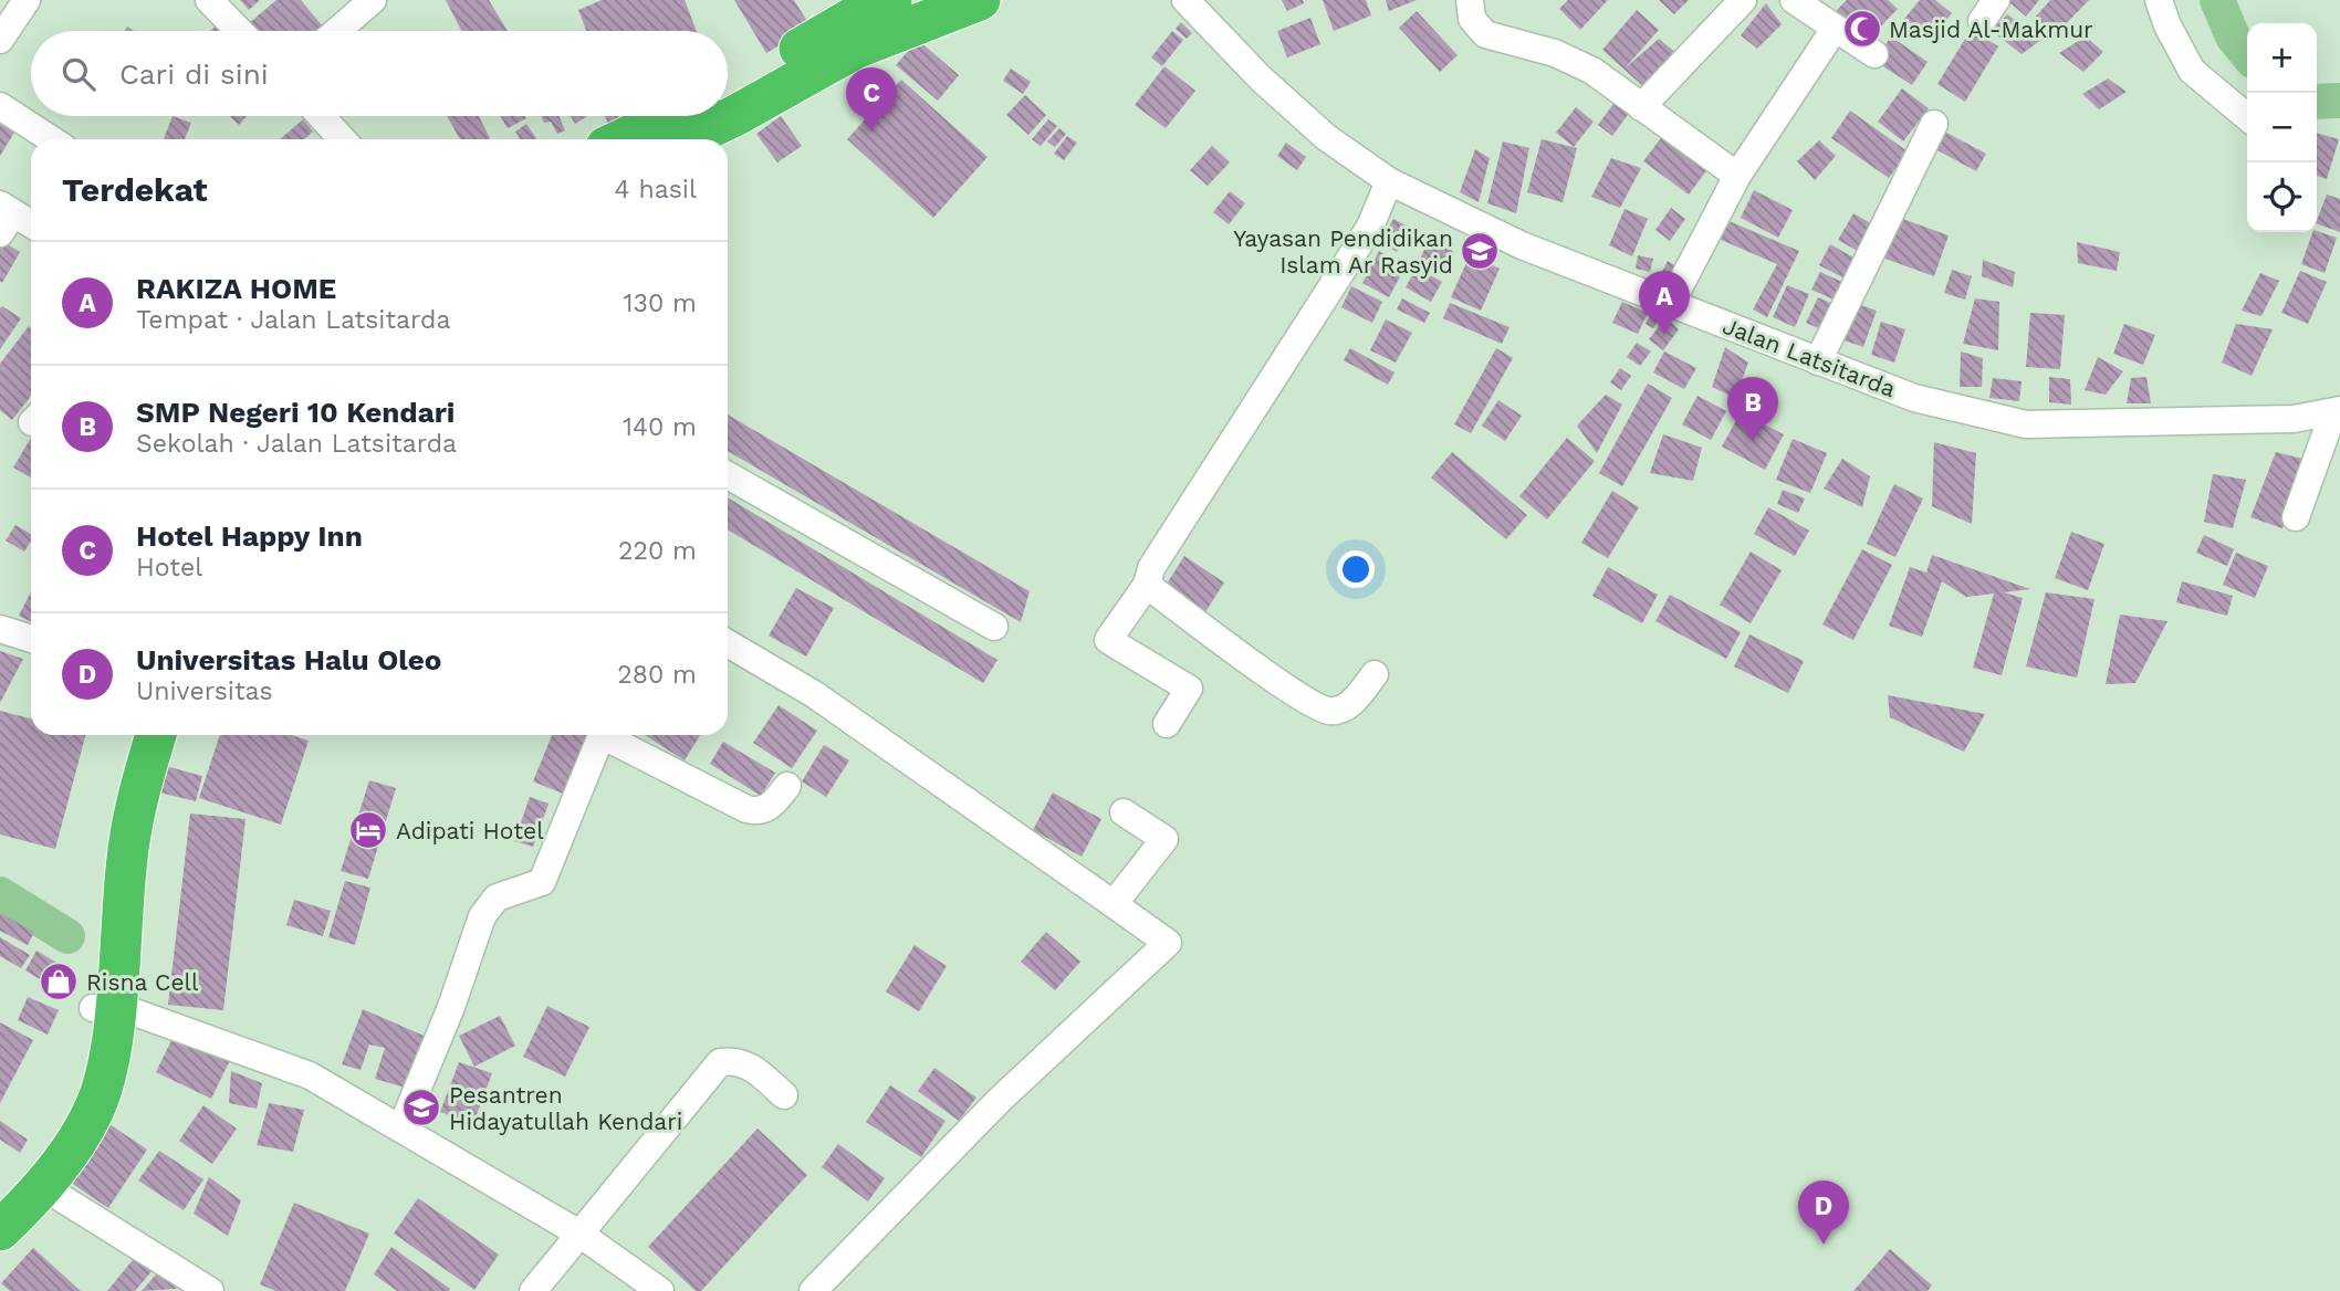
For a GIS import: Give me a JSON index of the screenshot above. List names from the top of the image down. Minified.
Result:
{"streets":{"street":["Jalan Latsitarda"]},"places":{"mosque":["Masjid Al-Makmur"],"school or university":["Yayasan Pendidikan Islam Ar Rasyid","Pesantren Hidayatullah Kendari"],"hotel":["Adipati Hotel"],"shop":["Risna Cell"]},"page":{"map_buttons":["+","−"],"search":"Cari di sini","pins":["C","A","B","D"],"heading":["Terdekat","4 hasil"],"list":[{"mark":"A","name":"RAKIZA HOME","note":"Tempat · Jalan Latsitarda","value":"130 m"},{"mark":"B","name":"SMP Negeri 10 Kendari","note":"Sekolah · Jalan Latsitarda","value":"140 m"},{"mark":"C","name":"Hotel Happy Inn","note":"Hotel","value":"220 m"},{"mark":"D","name":"Universitas Halu Oleo","note":"Universitas","value":"280 m"}]}}
